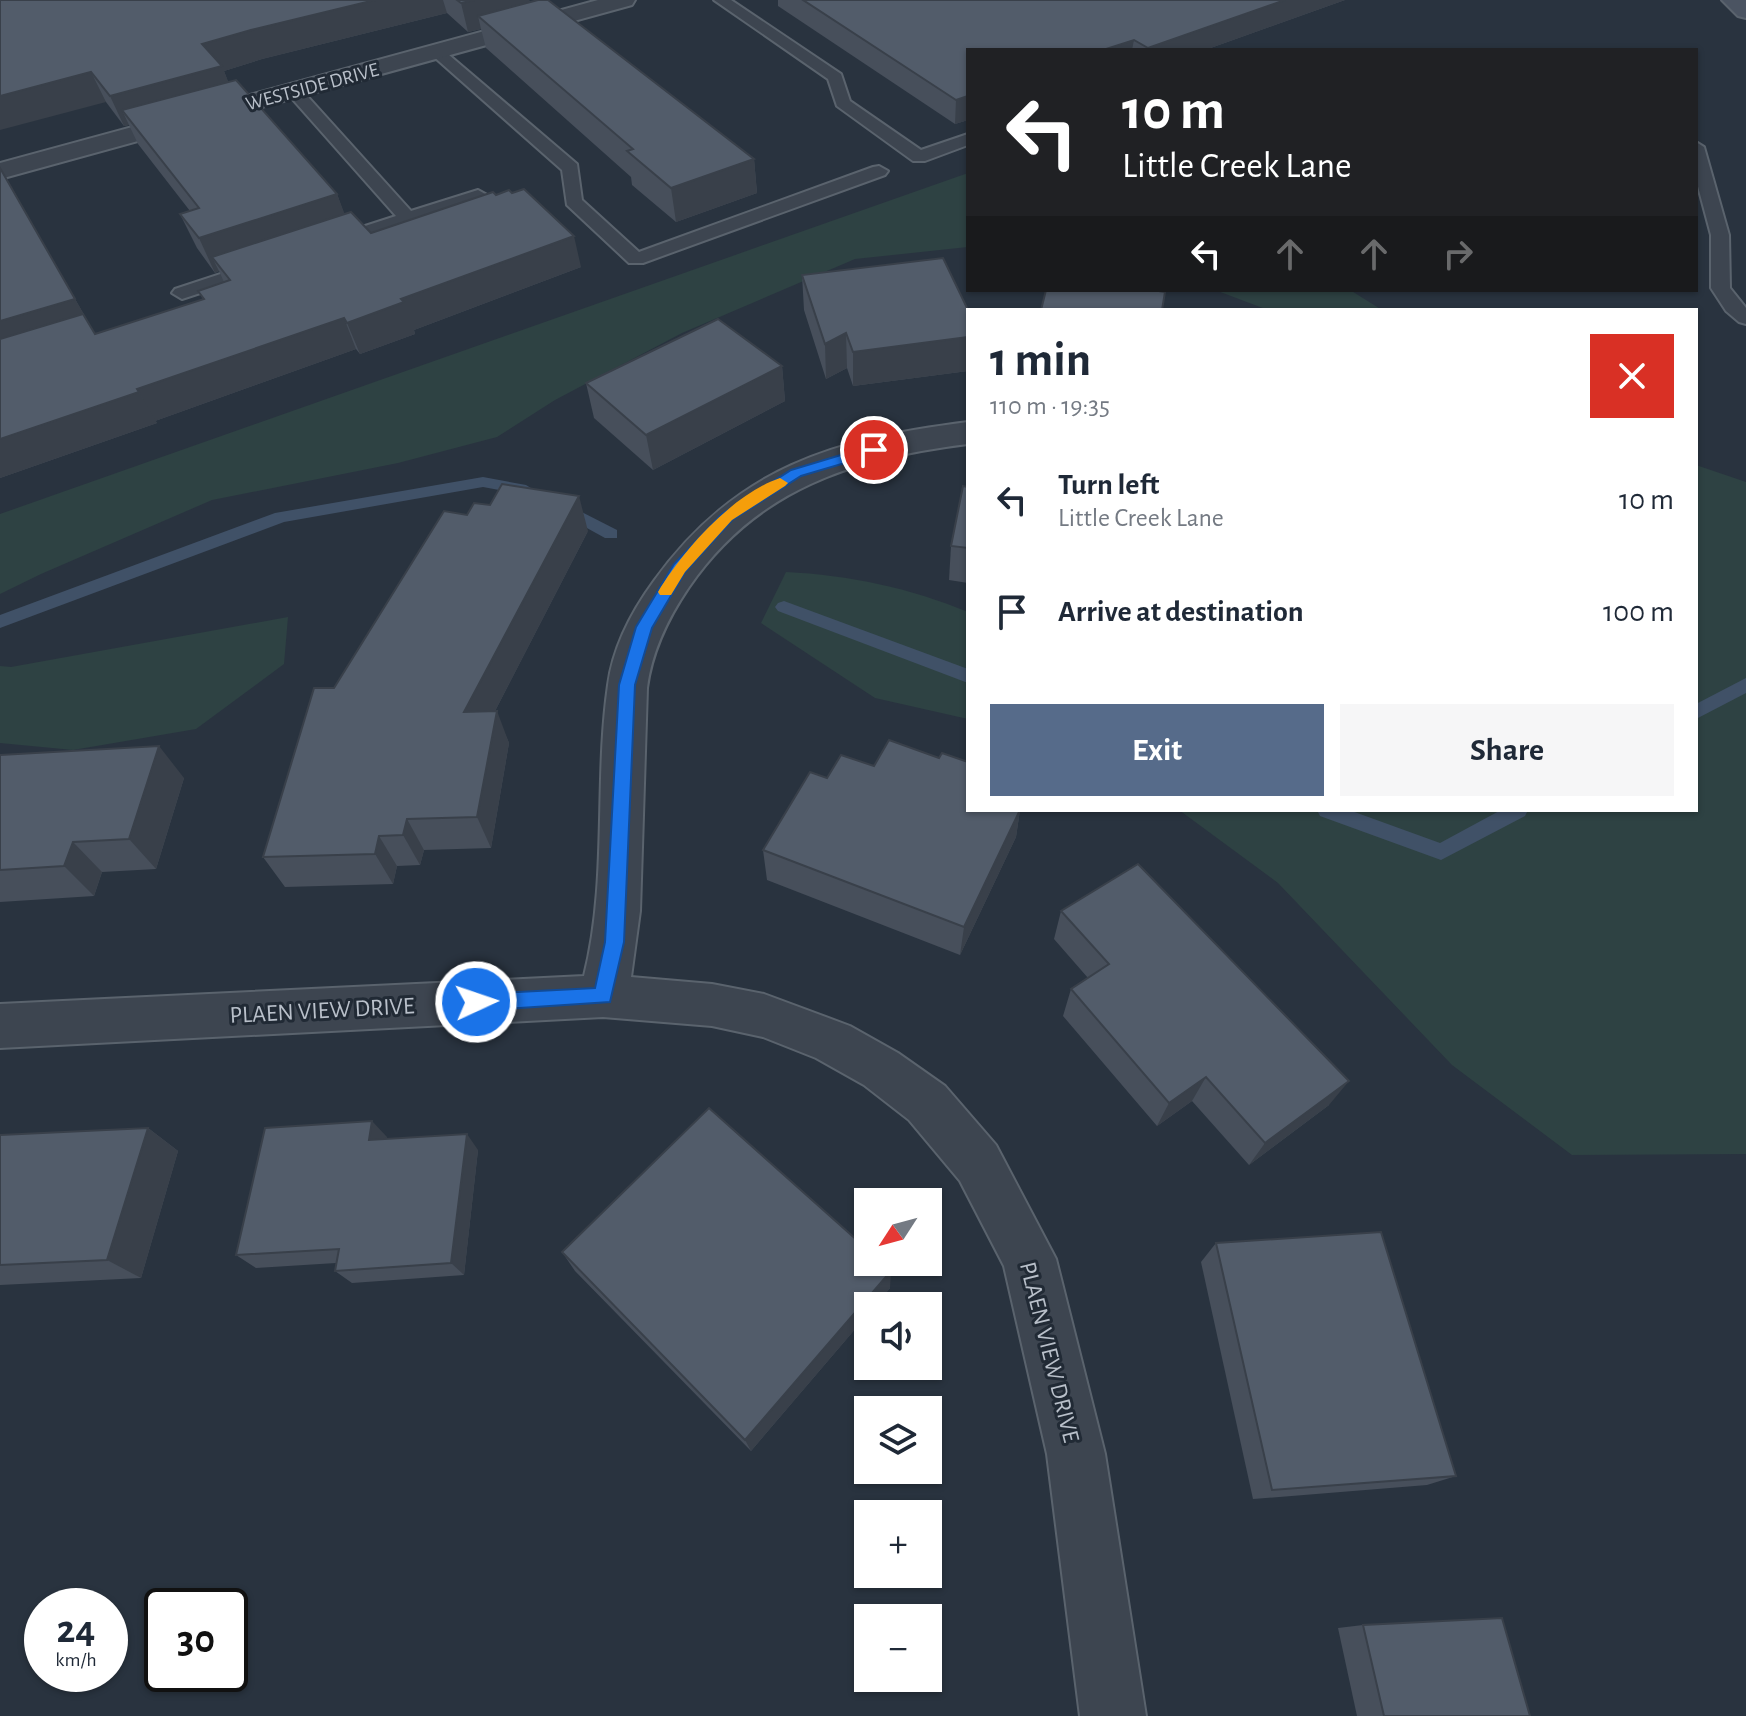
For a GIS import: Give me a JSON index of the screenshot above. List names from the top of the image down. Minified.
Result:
{"streets":{"street":["WESTSIDE DRIVE","PLAEN VIEW DRIVE"]},"north":"bottom left","page":{"turn":["10 m","Little Creek Lane"],"heading":["1 min","110 m · 19:35"],"list":[{"name":"Turn left","note":"Little Creek Lane","value":"10 m"},{"name":"Arrive at destination","value":"100 m"}],"buttons":["Exit","Share"],"map_buttons":["+","−"],"speed":"24 km/h","limit":"30"}}
